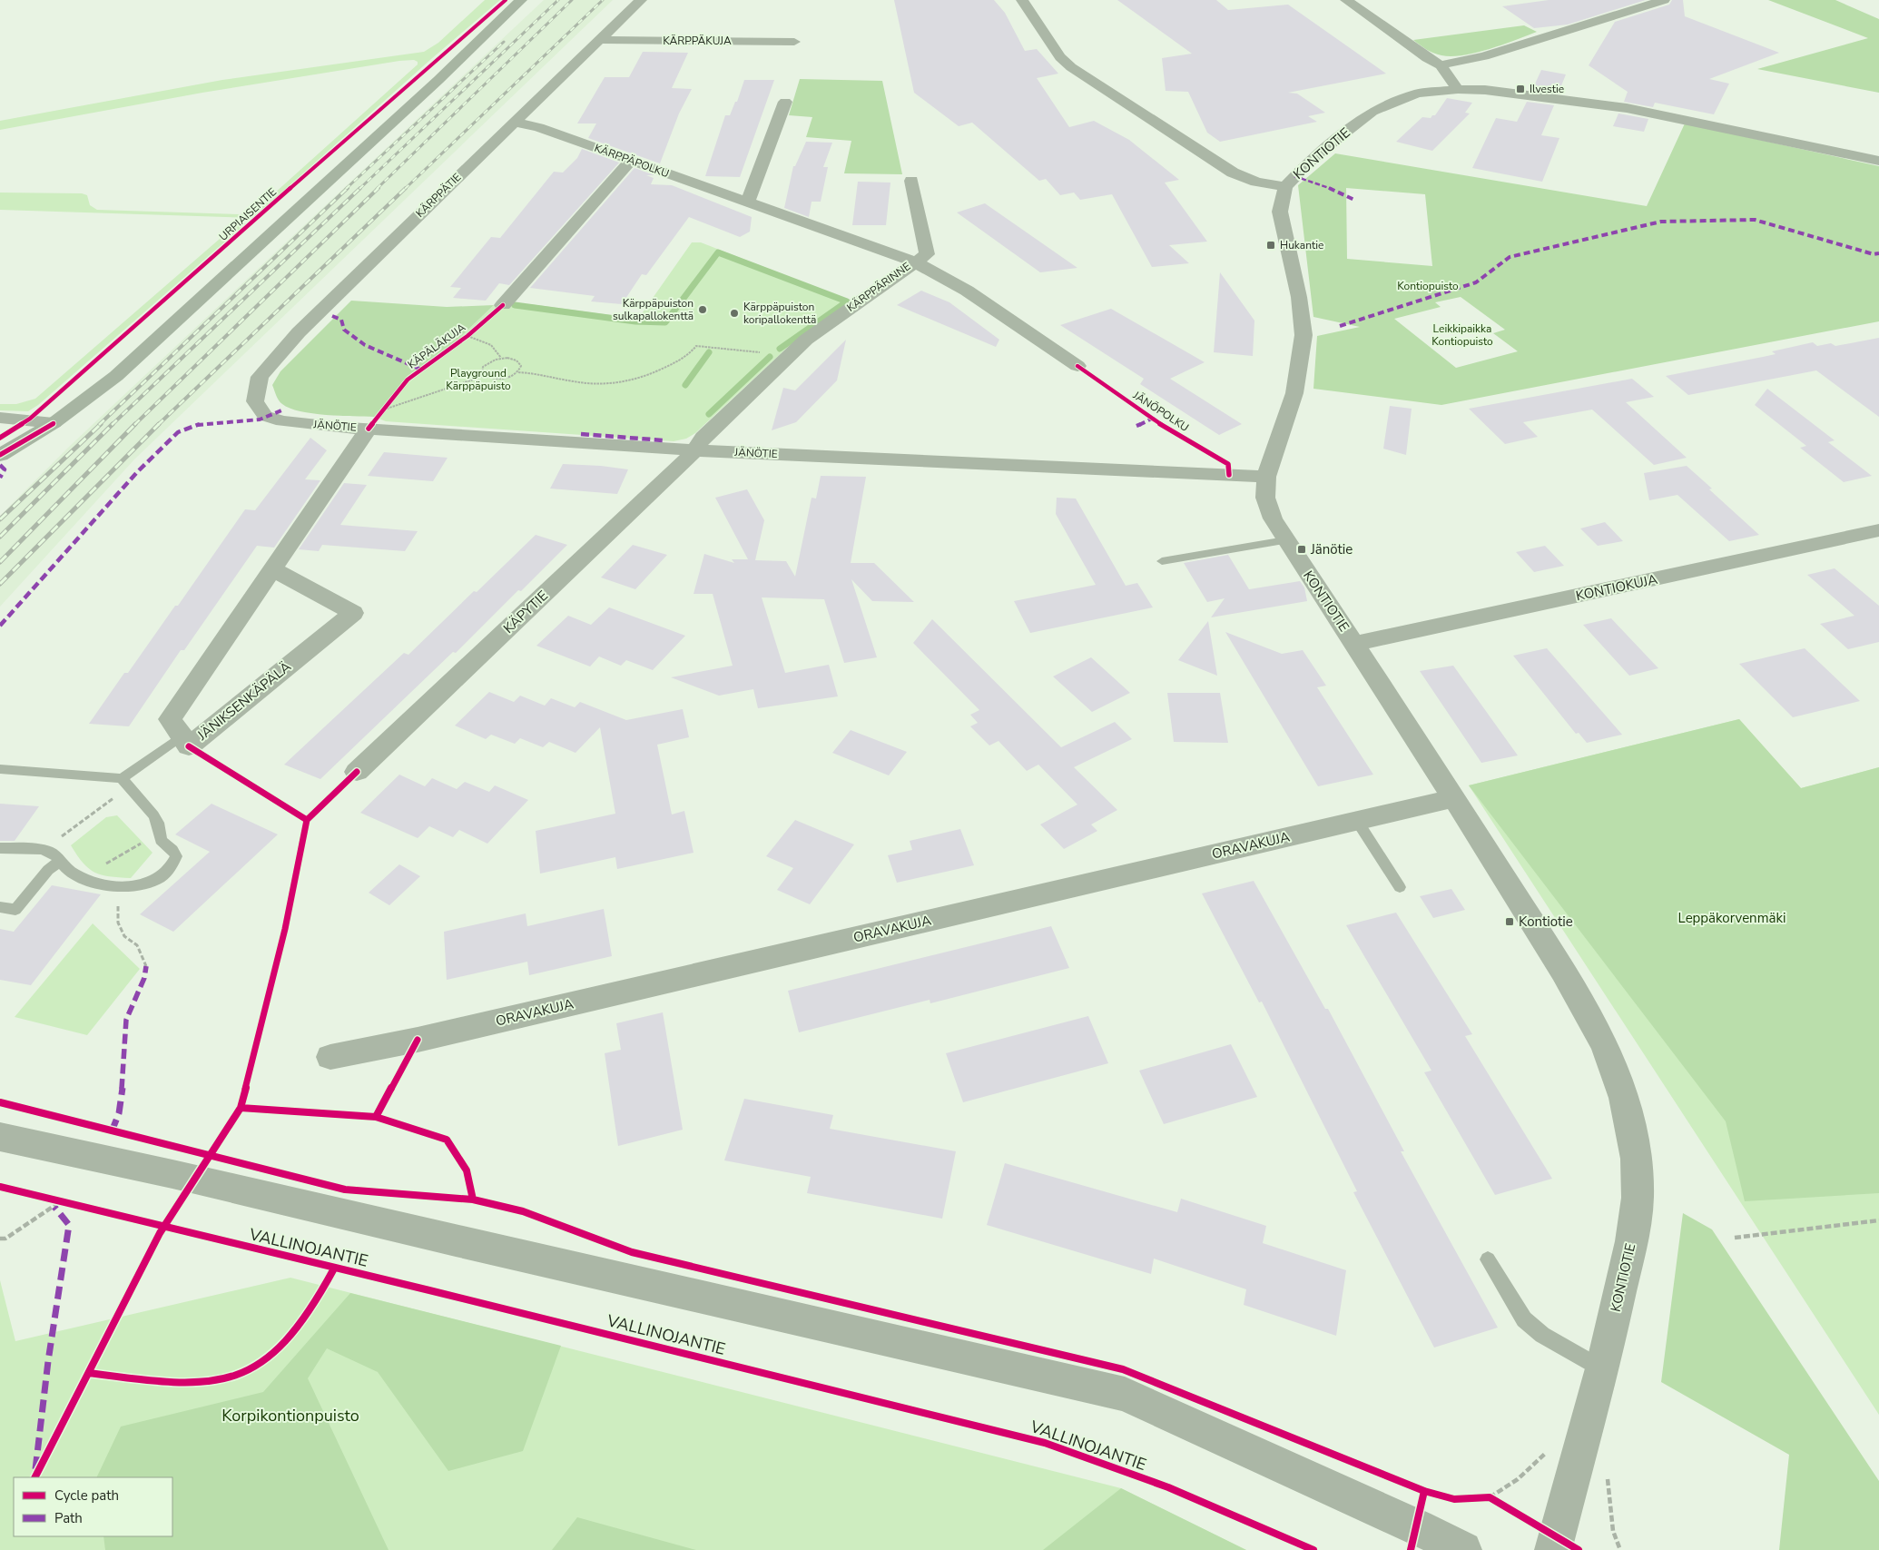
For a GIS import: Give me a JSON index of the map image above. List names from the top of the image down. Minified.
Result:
{"streets":{"street":["KÄRPPÄKUJA","KONTIOTIE","KÄRPPÄPOLKU","KÄRPPÄTIE","KÄRPPÄRINNE","JÄNÖTIE","KONTIOKUJA","KÄPYTIE","JÄNIKSENKÄPÄLÄ","ORAVAKUJA"],"cycle path":["URPIAISENTIE","KÄPÄLÄKUJA","JÄNÖPOLKU","VALLINOJANTIE"]},"crossings":[["KÄRPPÄKUJA","KÄRPPÄTIE"],["KONTIOTIE","JÄNÖTIE"],["KONTIOTIE","KONTIOKUJA"],["KONTIOTIE","ORAVAKUJA"],["KÄRPPÄPOLKU","KÄRPPÄTIE"],["KÄRPPÄPOLKU","KÄRPPÄRINNE"],["KÄRPPÄTIE","JÄNÖTIE"],["KÄRPPÄRINNE","JÄNÖTIE"],["KÄRPPÄRINNE","KÄPYTIE"],["JÄNÖTIE","KÄPYTIE"],["JÄNÖTIE","JÄNIKSENKÄPÄLÄ"]],"parks":["Kontiopuisto","Leikkipaikka Kontiopuisto","Playground Kärppäpuisto","Leppäkorvenmäki","Korpikontionpuisto"],"places":{"transit":["Ilvestie","Hukantie","Jänötie","Kontiotie"],"other":["Kärppäpuiston sulkapallokenttä","Kärppäpuiston koripallokenttä"]},"legend":["Cycle path","Path"]}
